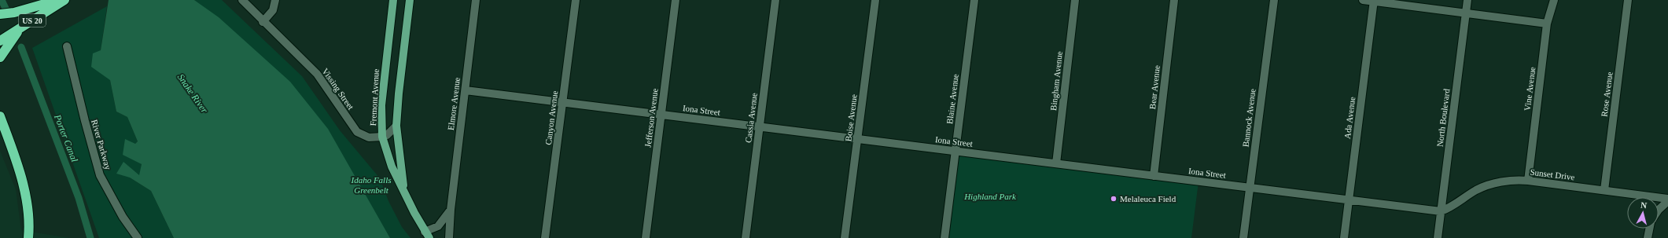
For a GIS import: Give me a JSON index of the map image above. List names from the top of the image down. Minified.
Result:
{"streets":{"highway":["US 20"],"main road":["Fremont Avenue"],"street":["Bingham Avenue","Bear Avenue","Vissing Street","Vine Avenue","Rose Avenue","Blaine Avenue","Elmore Avenue","Iona Street","Canyon Avenue","Jefferson Avenue","Cassia Avenue","Boise Avenue","Bannock Avenue","Ada Avenue","North Boulevard","River Parkway","Sunset Drive"]},"crossings":[["Bingham Avenue","Iona Street"],["Bear Avenue","Iona Street"],["Vissing Street","Fremont Avenue"],["Vine Avenue","Sunset Drive"],["Rose Avenue","Sunset Drive"],["Blaine Avenue","Iona Street"],["Elmore Avenue","Iona Street"],["Iona Street","Canyon Avenue"],["Iona Street","Jefferson Avenue"],["Iona Street","Cassia Avenue"],["Iona Street","Boise Avenue"],["Iona Street","Bannock Avenue"],["Iona Street","Ada Avenue"],["Iona Street","North Boulevard"],["Iona Street","Sunset Drive"],["North Boulevard","Sunset Drive"]],"water":["Snake River","Porter Canal"],"parks":["Idaho Falls Greenbelt","Highland Park"],"places":["Melaleuca Field"],"north":"top"}
